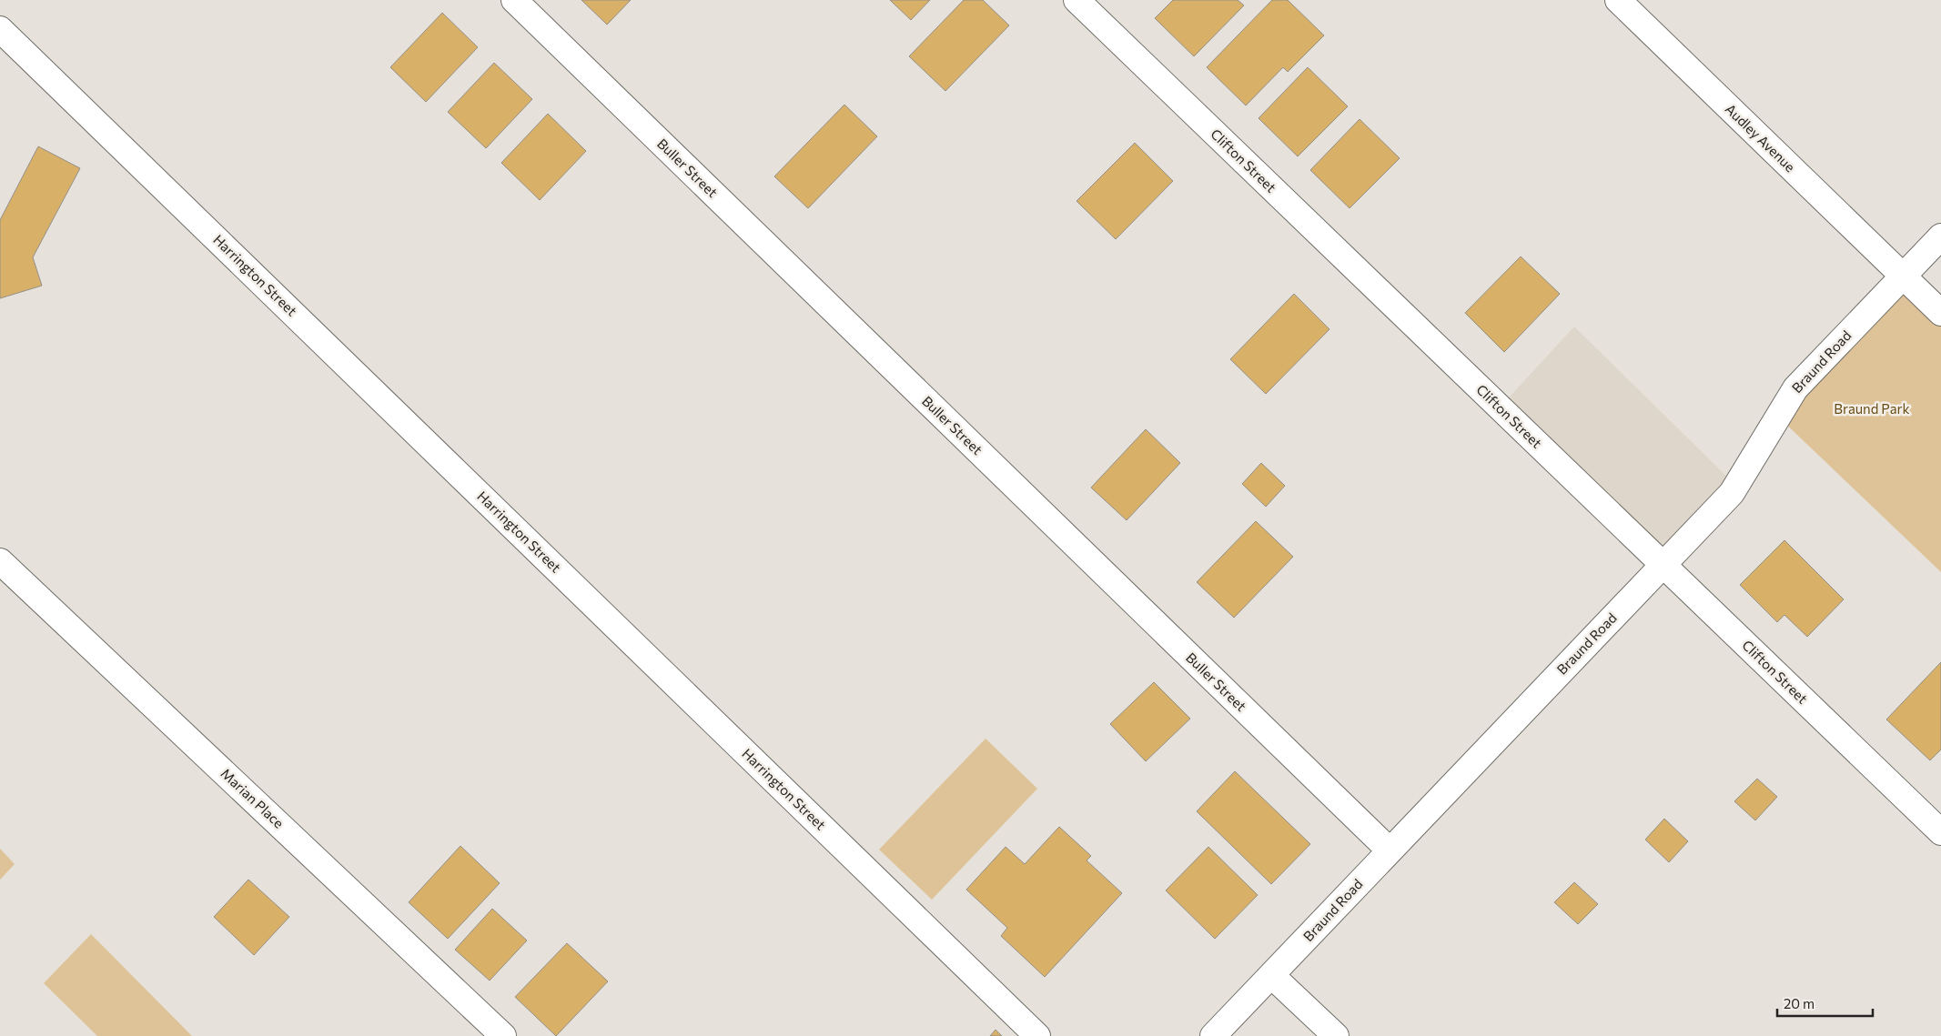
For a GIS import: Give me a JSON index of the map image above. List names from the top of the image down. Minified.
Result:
{"streets":{"street":["Audley Avenue","Clifton Street","Buller Street","Harrington Street","Braund Road","Marian Place"]},"crossings":[["Audley Avenue","Braund Road"],["Clifton Street","Braund Road"],["Buller Street","Braund Road"]],"parks":["Braund Park"],"scale_bar":"20 m"}
